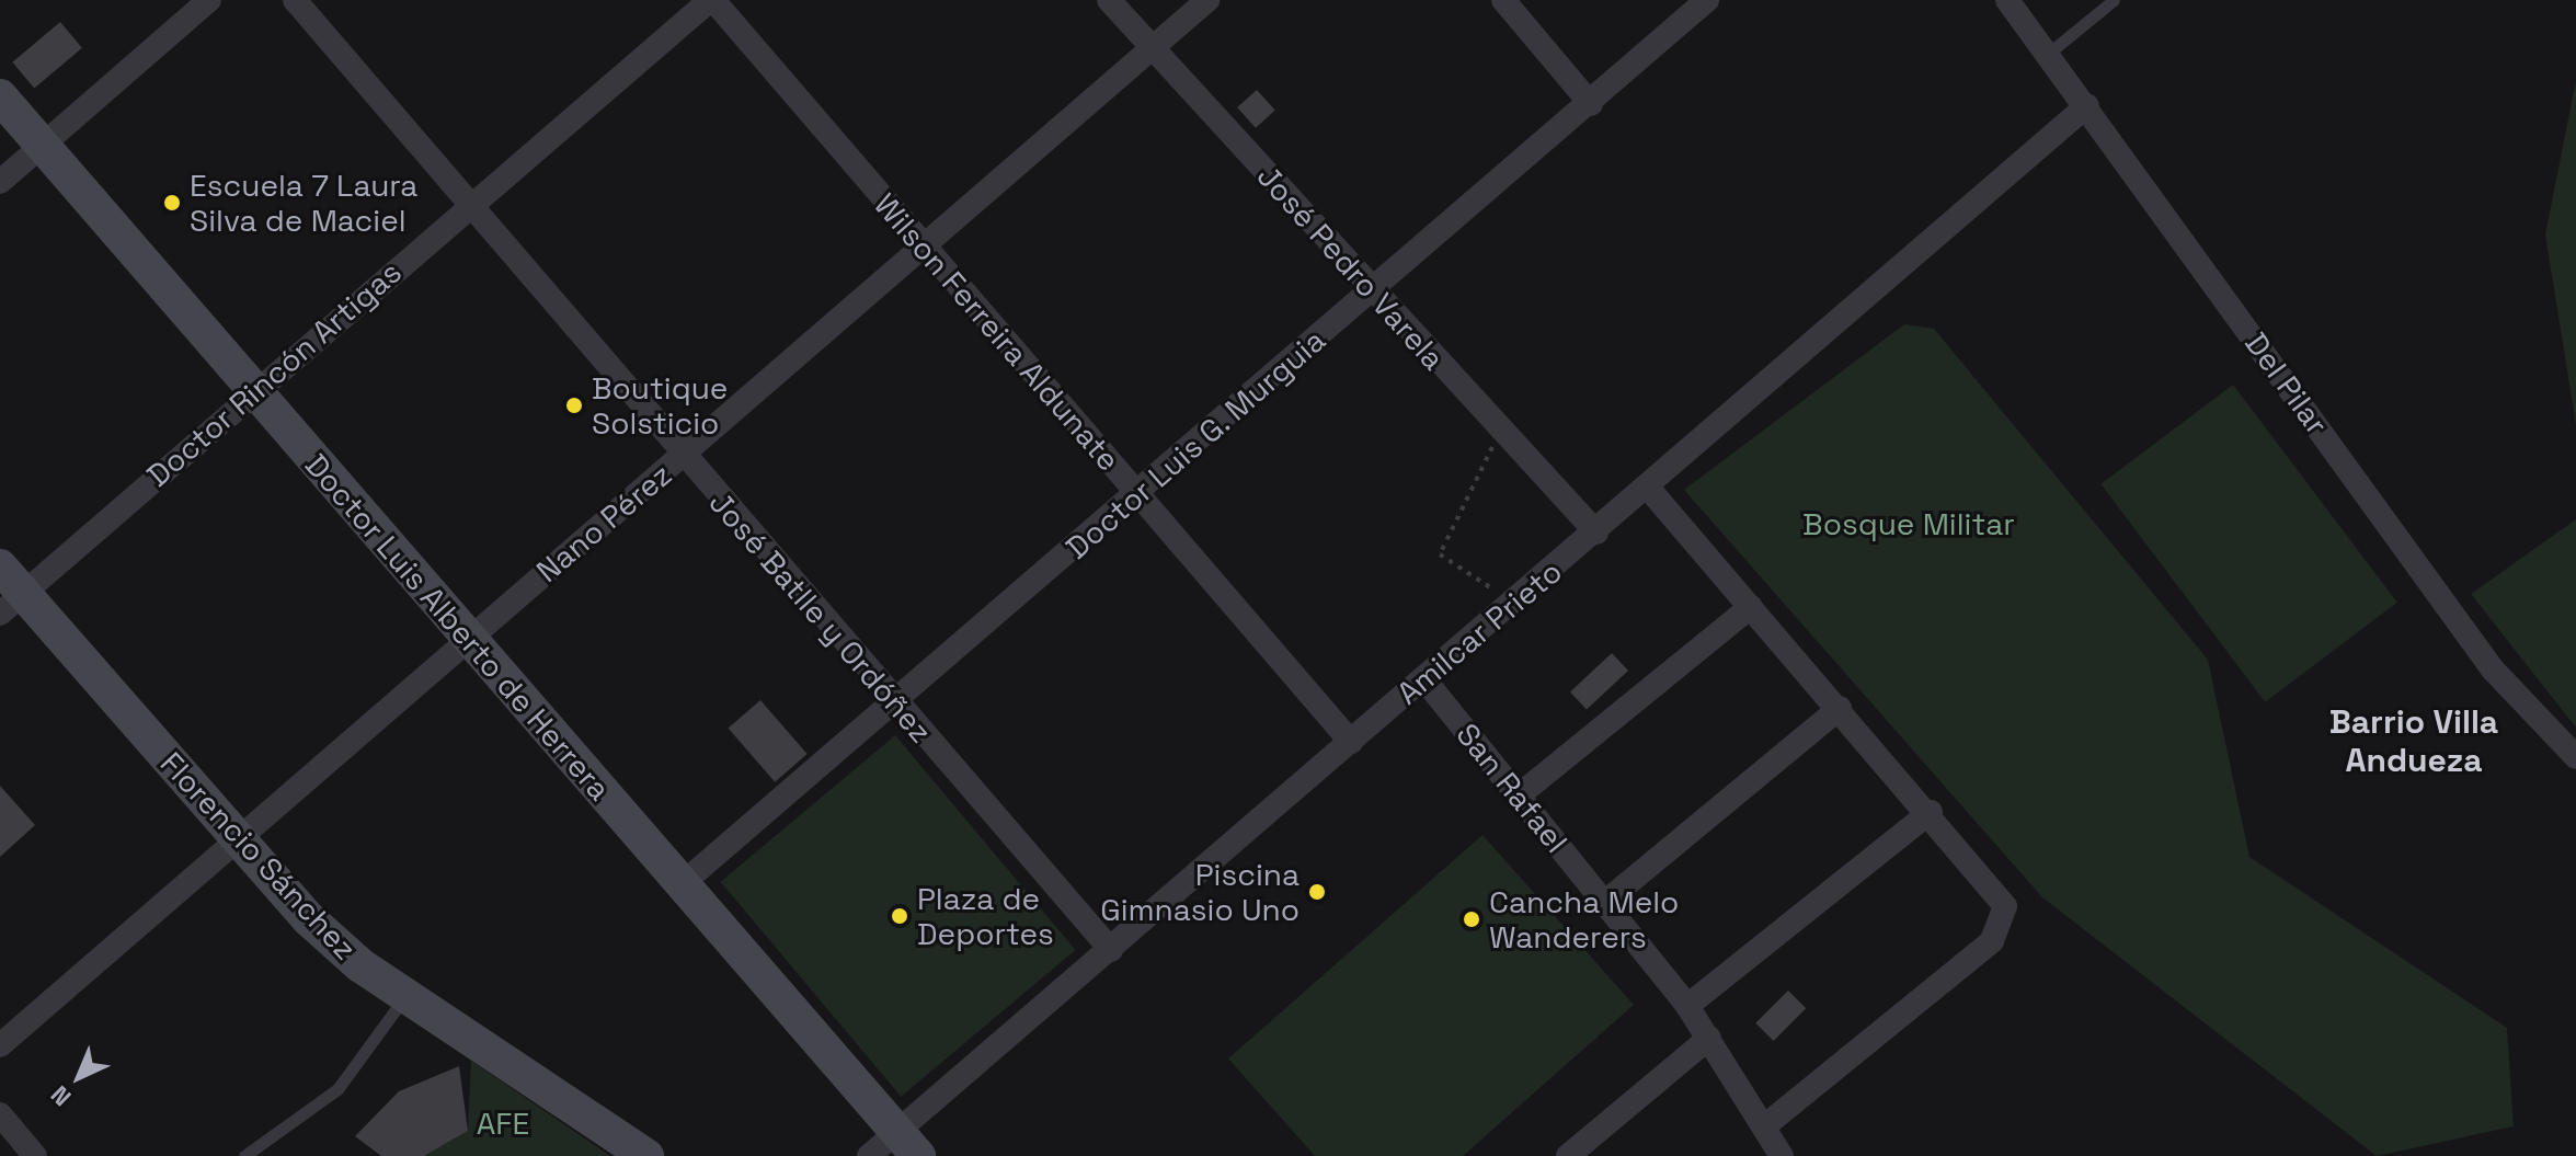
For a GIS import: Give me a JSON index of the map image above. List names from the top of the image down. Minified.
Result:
{"streets":{"street":["José Pedro Varela","Wilson Ferreira Aldunate","Doctor Rincón Artigas","Del Pilar","Doctor Luis G. Murguia","Nano Pérez","José Batlle y Ordóñez","Doctor Luis Alberto de Herrera","Amilcar Prieto","San Rafael","Florencio Sánchez"]},"crossings":[["José Pedro Varela","Doctor Luis G. Murguia"],["José Pedro Varela","Nano Pérez"],["José Pedro Varela","Amilcar Prieto"],["Wilson Ferreira Aldunate","Doctor Rincón Artigas"],["Wilson Ferreira Aldunate","Doctor Luis G. Murguia"],["Wilson Ferreira Aldunate","Nano Pérez"],["Wilson Ferreira Aldunate","Amilcar Prieto"],["Doctor Rincón Artigas","José Batlle y Ordóñez"],["Doctor Rincón Artigas","Doctor Luis Alberto de Herrera"],["Doctor Rincón Artigas","Florencio Sánchez"],["Del Pilar","Amilcar Prieto"],["Doctor Luis G. Murguia","José Batlle y Ordóñez"],["Doctor Luis G. Murguia","Doctor Luis Alberto de Herrera"],["Nano Pérez","José Batlle y Ordóñez"],["Nano Pérez","Doctor Luis Alberto de Herrera"],["Nano Pérez","Florencio Sánchez"],["José Batlle y Ordóñez","Amilcar Prieto"],["Doctor Luis Alberto de Herrera","Amilcar Prieto"],["Amilcar Prieto","San Rafael"]],"districts":["Barrio Villa Andueza"],"parks":["Bosque Militar","AFE"],"places":["Escuela 7 Laura Silva de Maciel","Boutique Solsticio","Piscina Gimnasio Uno","Plaza de Deportes","Cancha Melo Wanderers"],"north":"bottom left"}
